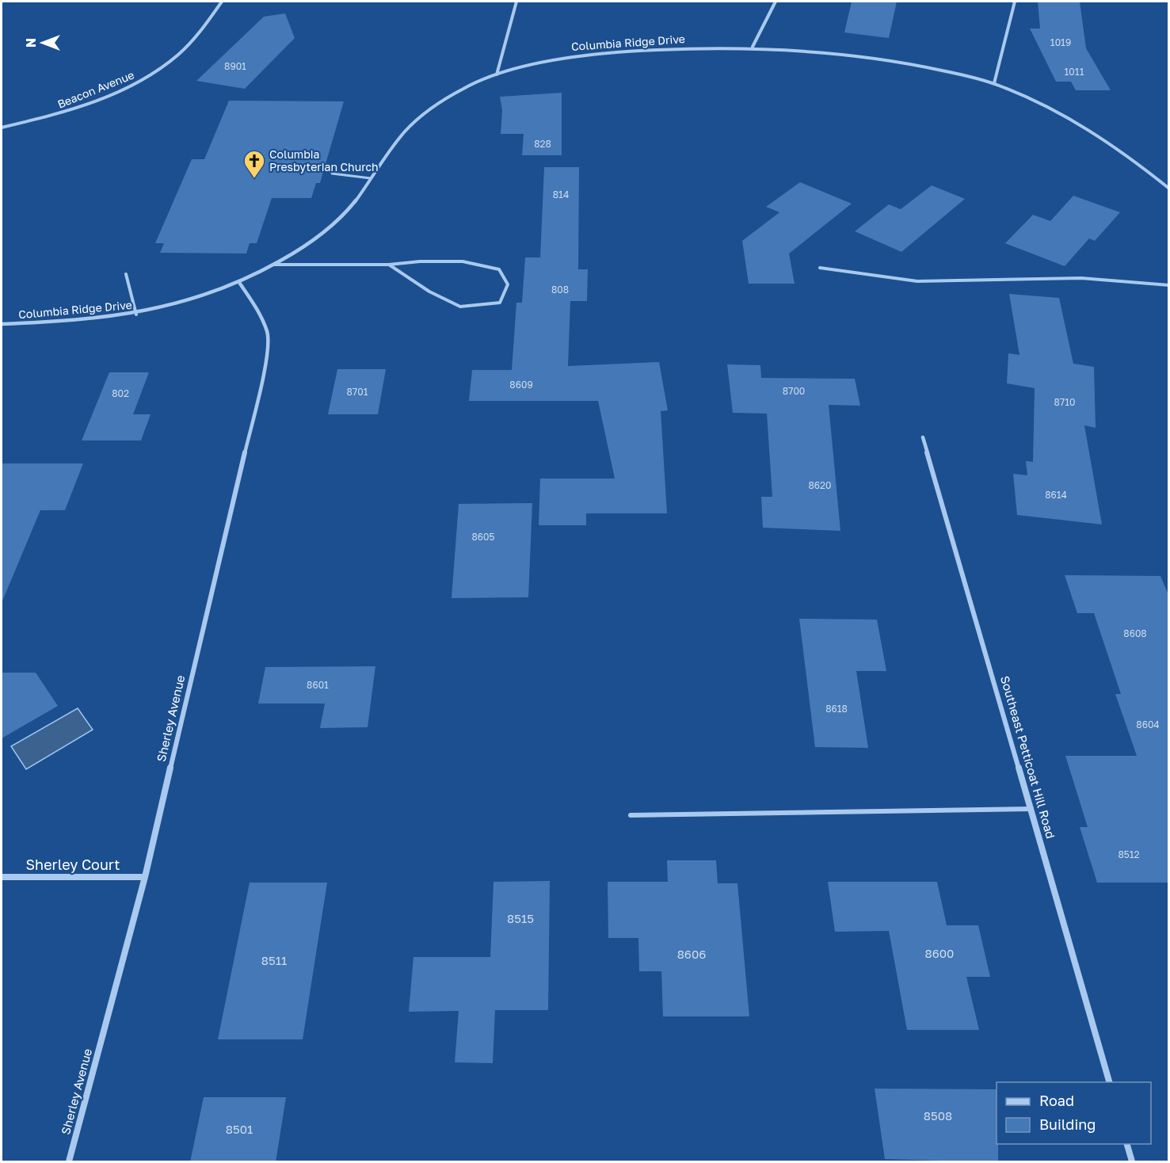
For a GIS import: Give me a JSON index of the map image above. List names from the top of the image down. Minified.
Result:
{"streets":{"street":["Columbia Ridge Drive","Beacon Avenue","Sherley Avenue","Southeast Petticoat Hill Road","Sherley Court"]},"crossings":[["Columbia Ridge Drive","Sherley Avenue"],["Sherley Avenue","Sherley Court"]],"places":{"church":["Columbia Presbyterian Church"]},"house_numbers":["1019","8901","1011","828","814","808","8609","8700","8701","802","8710","8620","8614","8605","8608","8601","8618","8604","8512","8515","8600","8606","8511","8508","8501"],"legend":["Road","Building"],"north":"left"}
